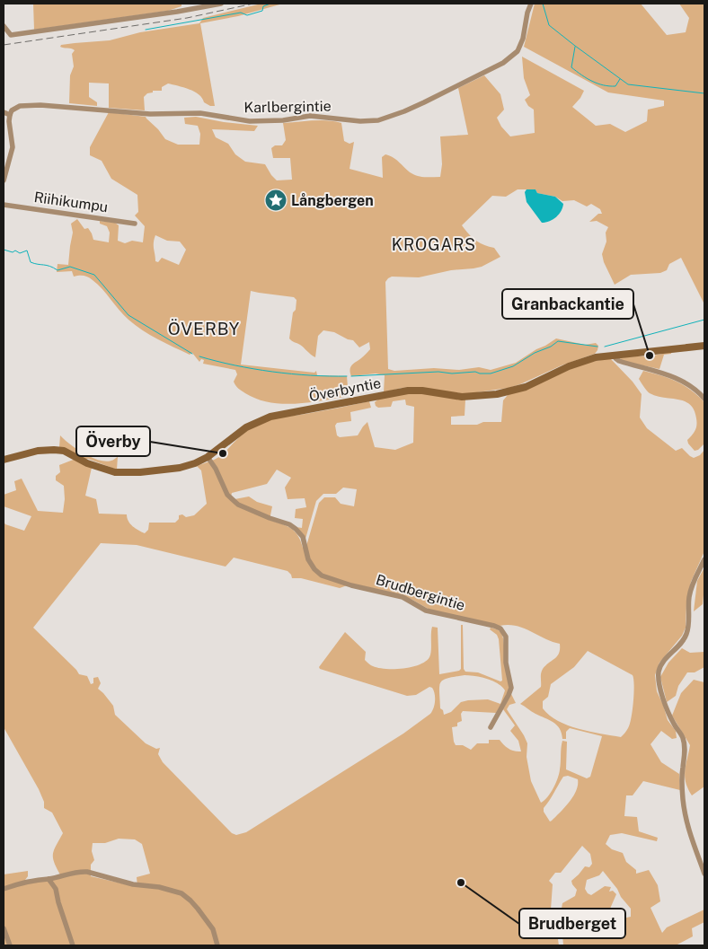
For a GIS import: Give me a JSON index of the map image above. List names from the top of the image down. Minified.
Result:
{"streets":{"street":["Karlbergintie","Riihikumpu","Överbyntie","Brudbergintie"]},"crossings":[["Överbyntie","Brudbergintie"]],"districts":["KROGARS","ÖVERBY"],"places":{"place":["Långbergen"],"other":["Granbackantie","Överby","Brudberget"]}}
